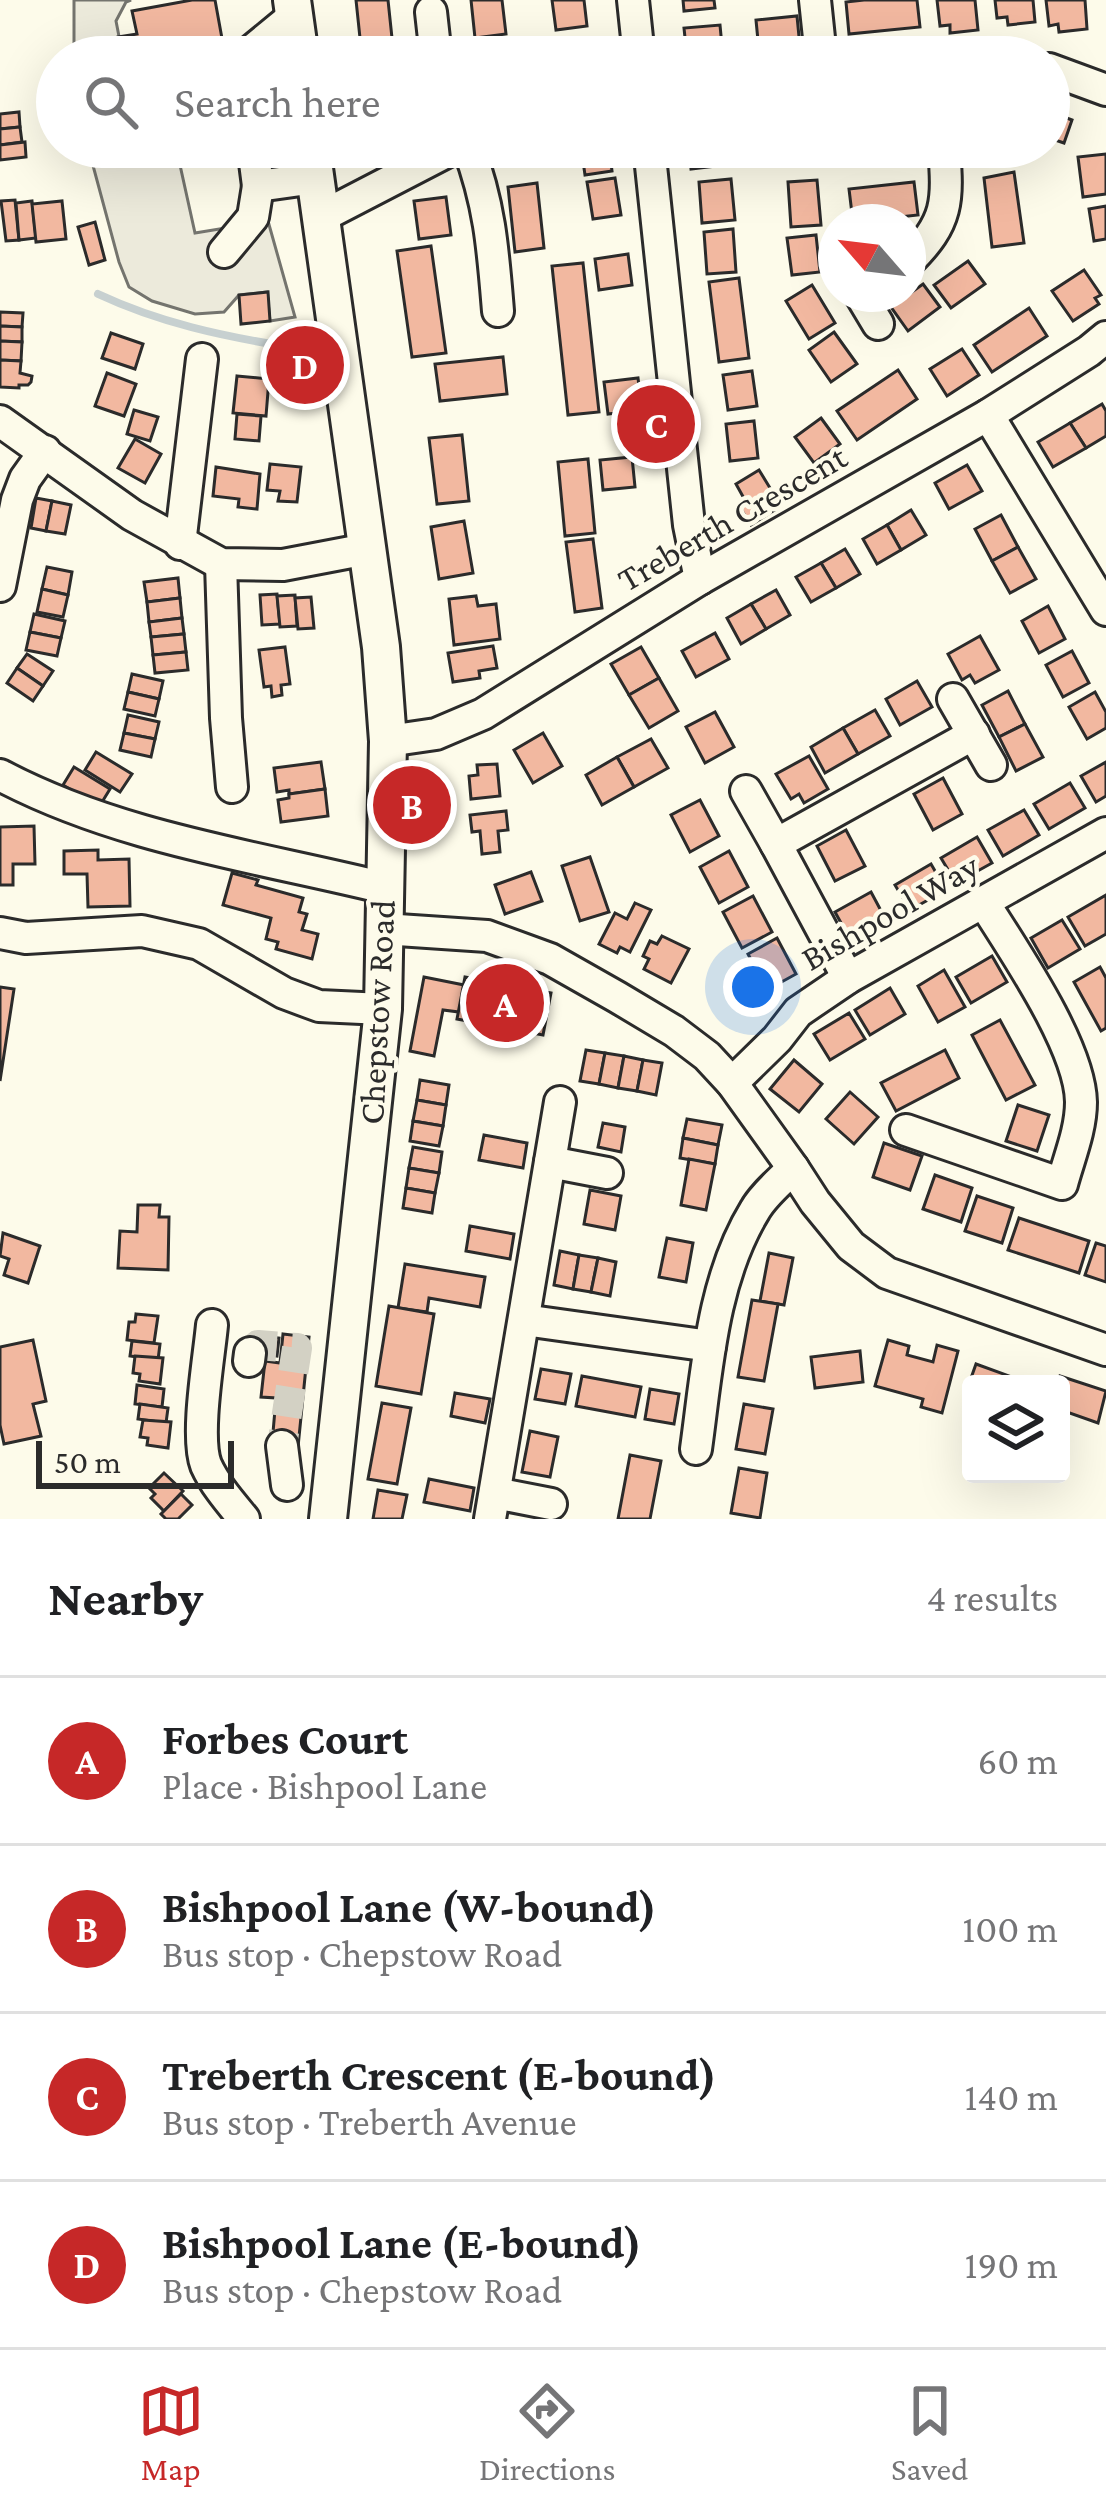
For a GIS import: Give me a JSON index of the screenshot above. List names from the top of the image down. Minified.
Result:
{"streets":{"main road":["Chepstow Road"],"street":["Treberth Crescent","Bishpool Way"]},"crossings":[["Treberth Crescent","Chepstow Road"]],"scale_bar":"50 m","north":"top left","page":{"search":"Search here","pins":["D","C","B","A"],"scale":"50 m","heading":["Nearby","4 results"],"list":[{"mark":"A","name":"Forbes Court","note":"Place · Bishpool Lane","value":"60 m"},{"mark":"B","name":"Bishpool Lane (W-bound)","note":"Bus stop · Chepstow Road","value":"100 m"},{"mark":"C","name":"Treberth Crescent (E-bound)","note":"Bus stop · Treberth Avenue","value":"140 m"},{"mark":"D","name":"Bishpool Lane (E-bound)","note":"Bus stop · Chepstow Road","value":"190 m"}],"nav":["Map","Directions","Saved"]}}
